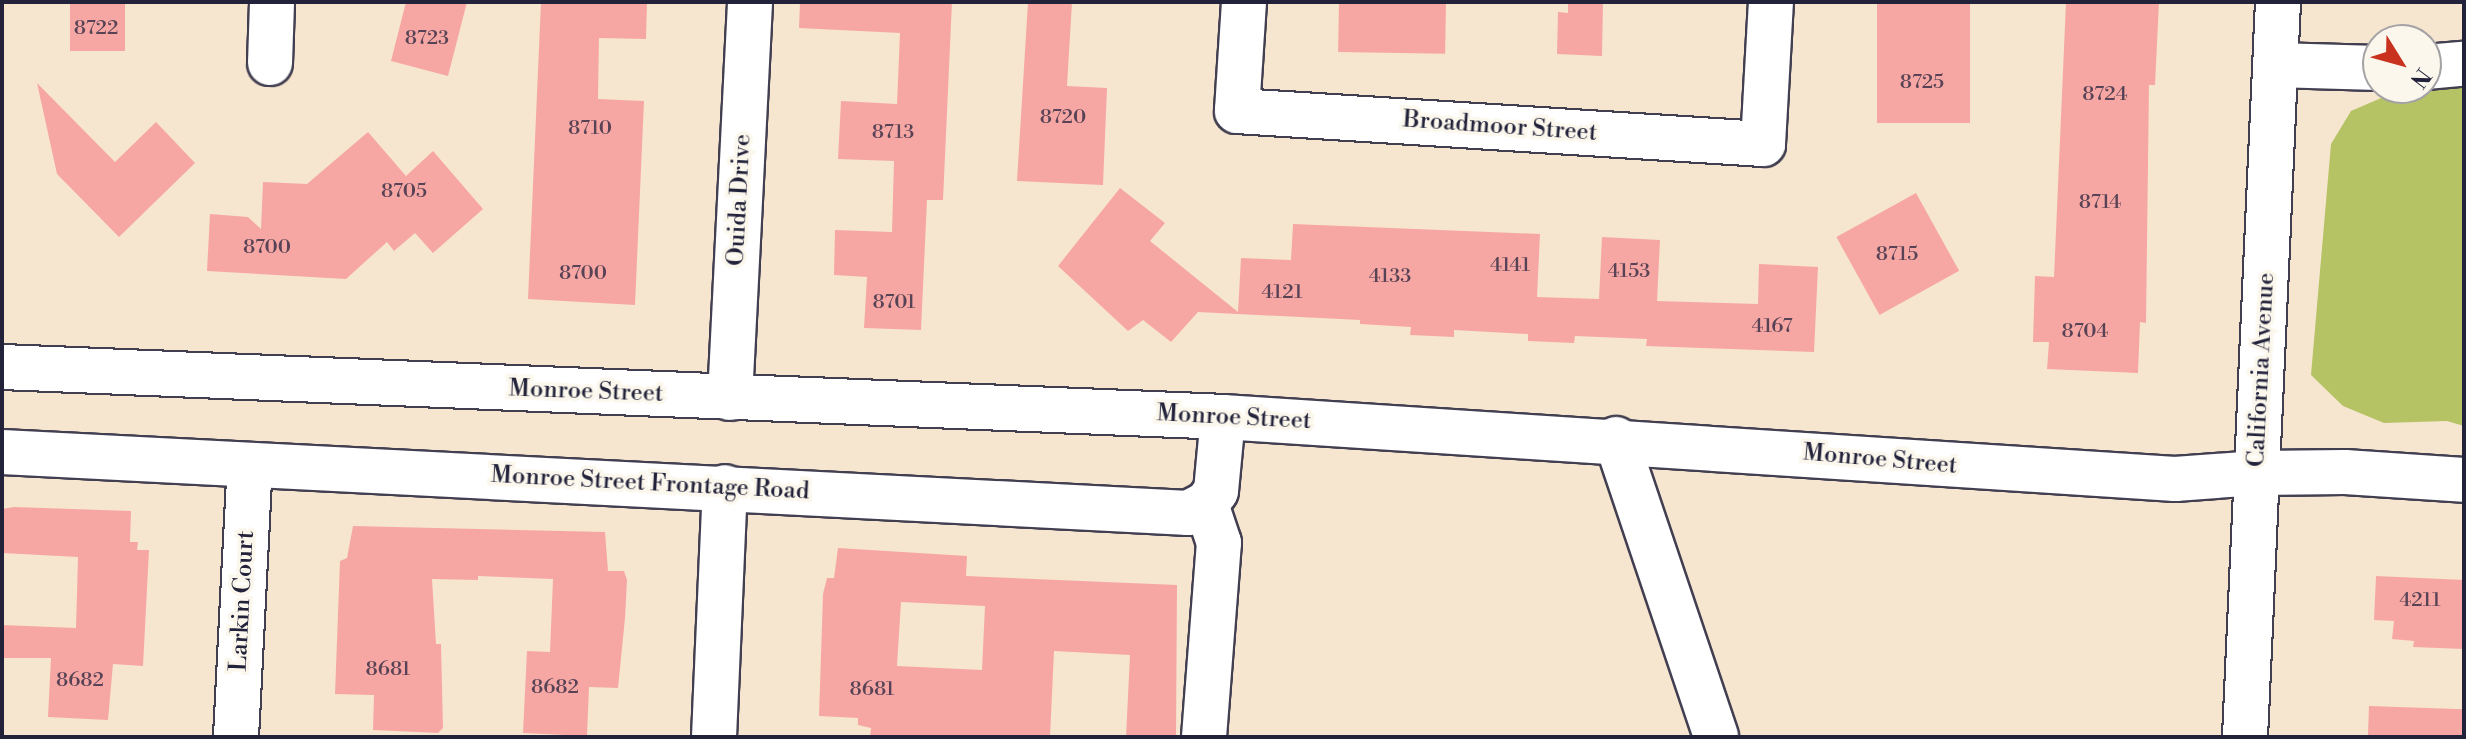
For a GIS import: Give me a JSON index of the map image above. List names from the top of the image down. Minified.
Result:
{"streets":{"street":["Broadmoor Street","Ouida Drive","California Avenue","Monroe Street","Monroe Street Frontage Road","Larkin Court"]},"crossings":[["Ouida Drive","Monroe Street"],["California Avenue","Monroe Street"],["Monroe Street Frontage Road","Larkin Court"]],"house_numbers":["8722","8723","8725","8724","8720","8710","8713","8705","8714","8700","8715","4141","4153","8700","4133","4121","8701","4167","8704","4211","8681","8682","8682","8681"],"north":"bottom right"}
